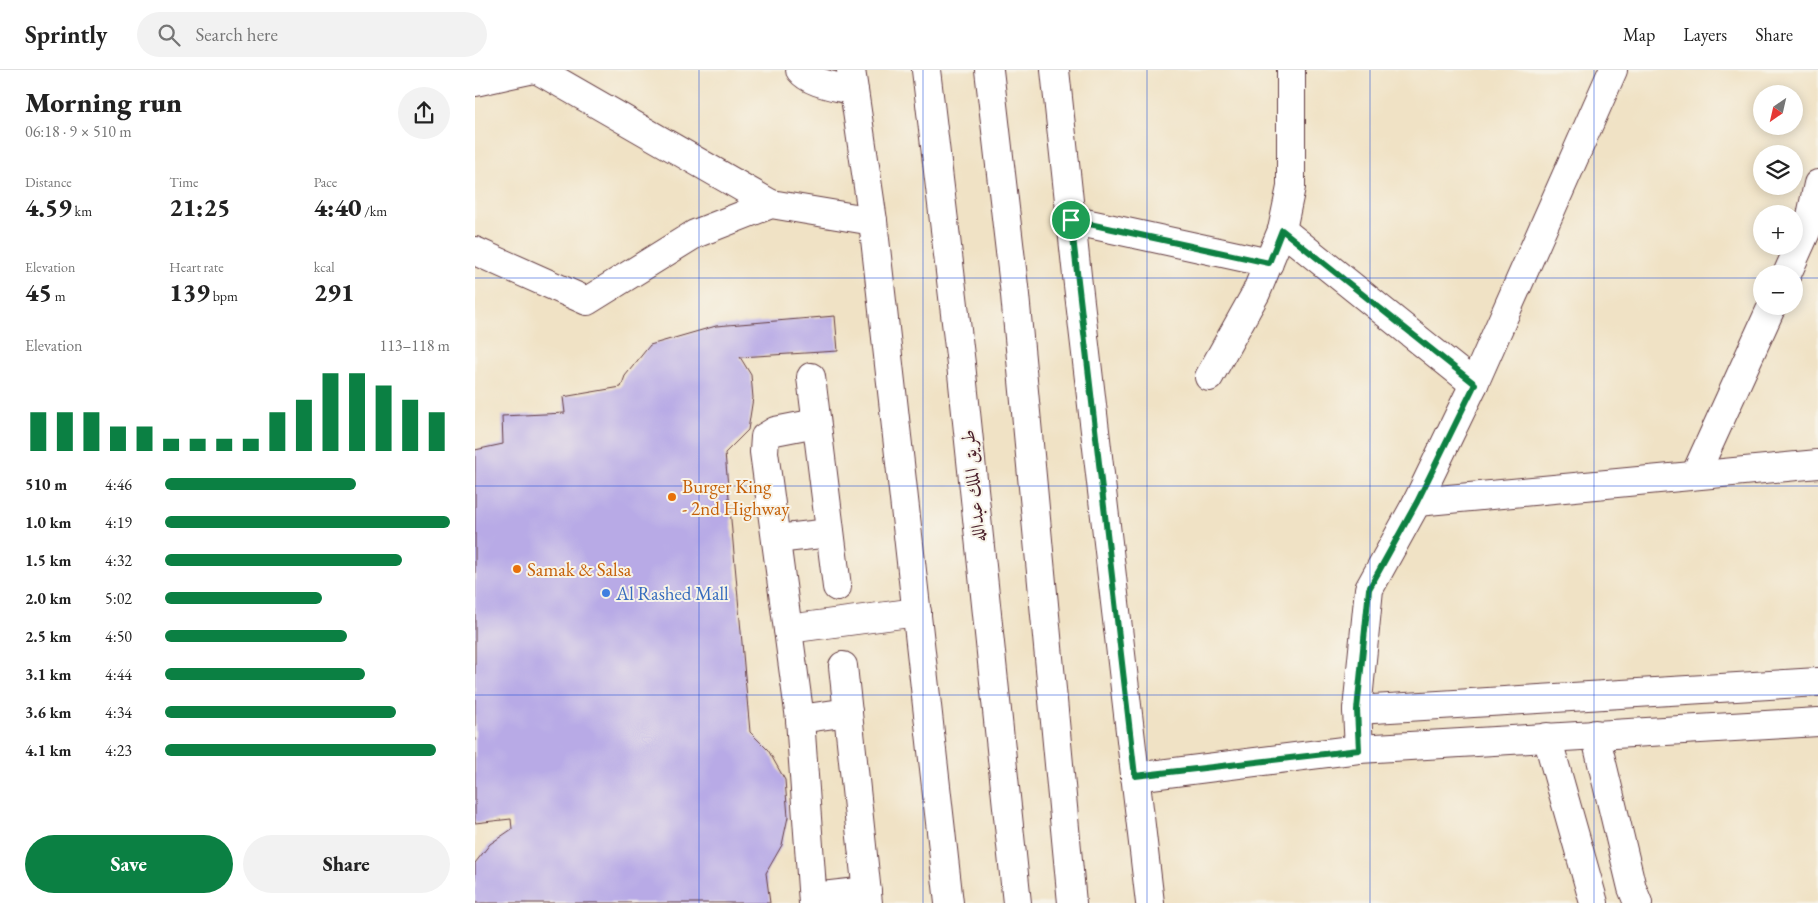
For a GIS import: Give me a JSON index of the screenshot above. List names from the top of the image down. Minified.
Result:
{"streets":{"main road":["طريق الملك عبدالله"]},"places":["Burger King - 2nd Highway","Samak & Salsa","Al Rashed Mall"],"north":"bottom left","page":{"header":"Sprintly","search":"Search here","nav":["Map","Layers","Share"],"heading":["Morning run","06:18 · 9 × 510 m"],"map_buttons":["+","−"],"stats":[["Distance","4.59 km"],["Time","21:25"],["Pace","4:40 /km"],["Elevation","45 m"],["Heart rate","139 bpm"],["kcal","291"]],"chart":["Elevation","113–118 m"],"list":[{"name":"510 m","note":"4:46"},{"name":"1.0 km","note":"4:19"},{"name":"1.5 km","note":"4:32"},{"name":"2.0 km","note":"5:02"},{"name":"2.5 km","note":"4:50"},{"name":"3.1 km","note":"4:44"},{"name":"3.6 km","note":"4:34"},{"name":"4.1 km","note":"4:23"}],"buttons":["Save","Share"]}}
